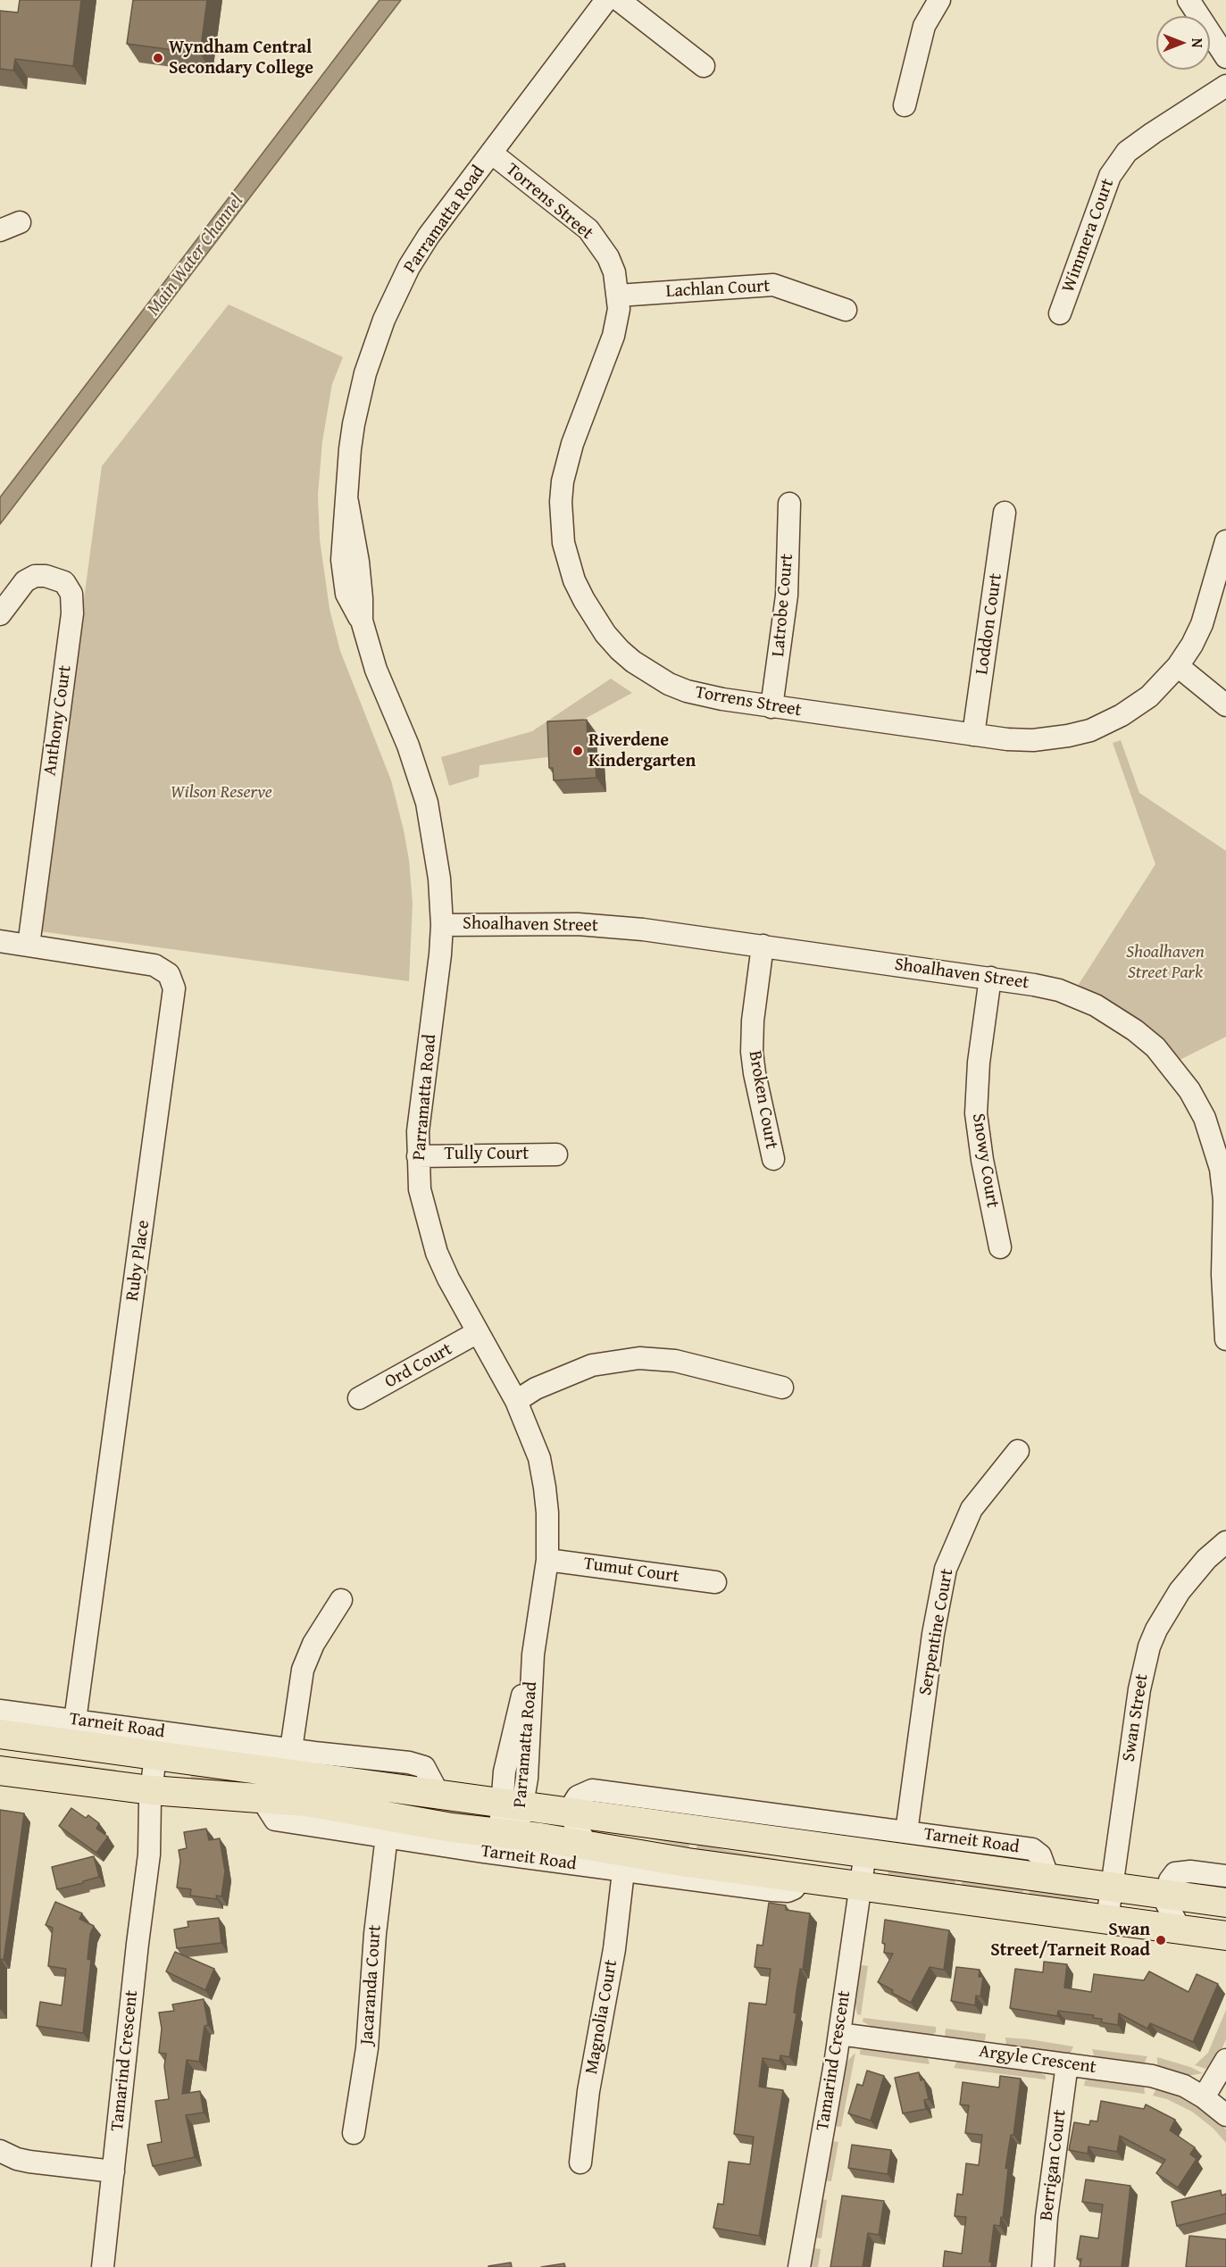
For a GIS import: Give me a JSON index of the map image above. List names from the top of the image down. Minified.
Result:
{"streets":{"main road":["Tarneit Road"],"street":["Torrens Street","Parramatta Road","Wimmera Court","Lachlan Court","Latrobe Court","Loddon Court","Anthony Court","Shoalhaven Street","Broken Court","Tully Court","Snowy Court","Ruby Place","Ord Court","Tumut Court","Serpentine Court","Swan Street","Jacaranda Court","Magnolia Court","Argyle Crescent","Tamarind Crescent","Berrigan Court"]},"crossings":[["Torrens Street","Parramatta Road"],["Torrens Street","Lachlan Court"],["Torrens Street","Latrobe Court"],["Torrens Street","Loddon Court"],["Parramatta Road","Shoalhaven Street"],["Parramatta Road","Tully Court"],["Parramatta Road","Ord Court"],["Parramatta Road","Tumut Court"],["Parramatta Road","Tarneit Road"],["Anthony Court","Ruby Place"],["Shoalhaven Street","Broken Court"],["Shoalhaven Street","Snowy Court"],["Ruby Place","Tarneit Road"],["Serpentine Court","Tarneit Road"],["Swan Street","Tarneit Road"],["Tarneit Road","Jacaranda Court"],["Tarneit Road","Magnolia Court"],["Tarneit Road","Tamarind Crescent"],["Argyle Crescent","Tamarind Crescent"],["Argyle Crescent","Berrigan Court"]],"water":["Main Water Channel"],"parks":["Wilson Reserve","Shoalhaven Street Park"],"places":["Wyndham Central Secondary College","Riverdene Kindergarten","Swan Street/Tarneit Road"],"north":"right"}
